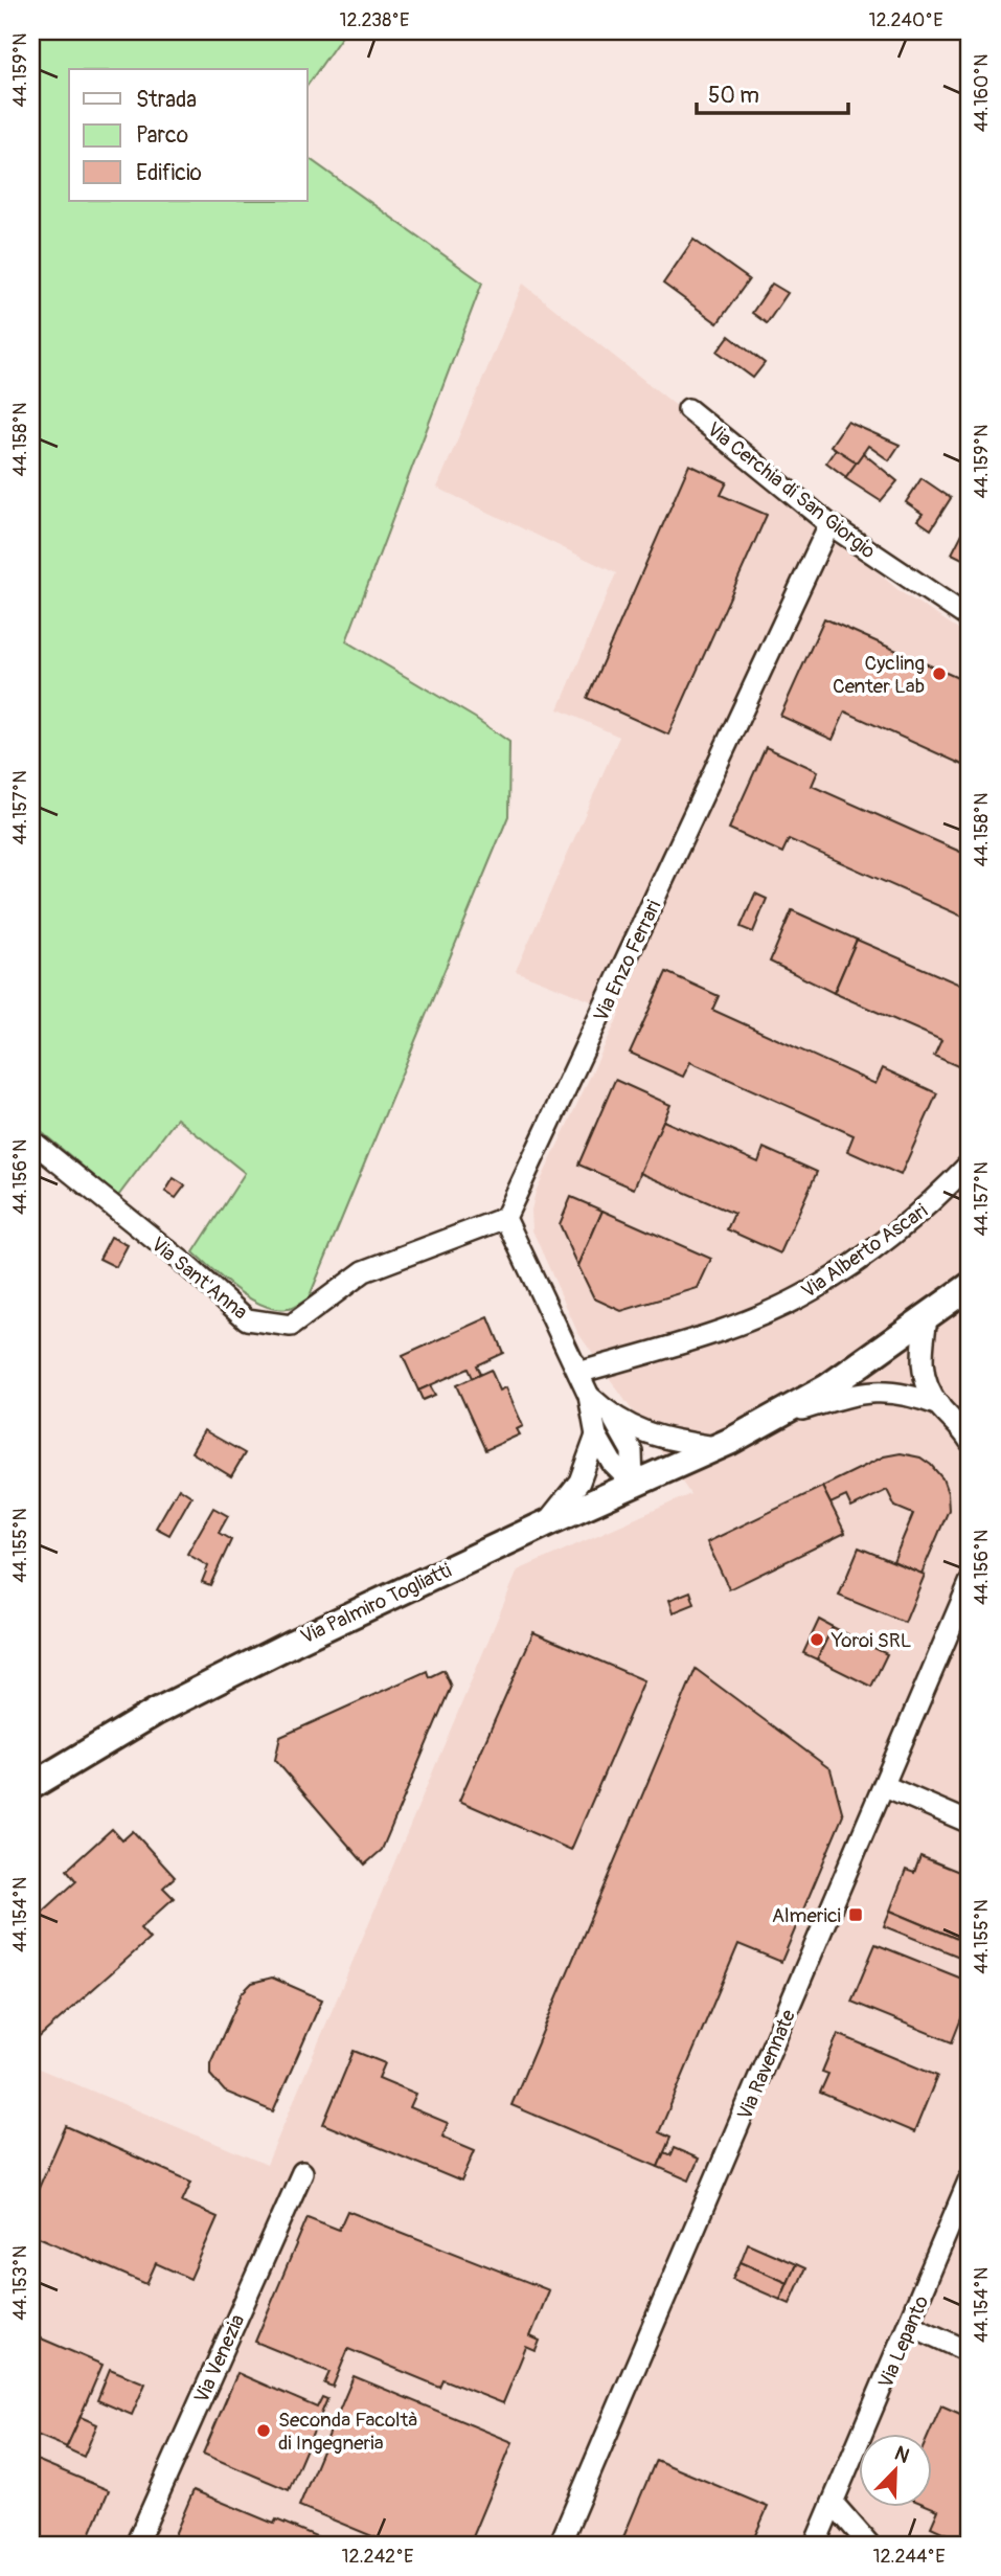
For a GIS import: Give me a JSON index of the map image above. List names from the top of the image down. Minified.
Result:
{"streets":{"main road":["Via Palmiro Togliatti"],"street":["Via Cerchia di San Giorgio","Via Enzo Ferrari","Via Alberto Ascari","Via Sant'Anna","Via Ravennate","Via Lepanto","Via Venezia"]},"crossings":[["Via Cerchia di San Giorgio","Via Enzo Ferrari"],["Via Enzo Ferrari","Via Sant'Anna"]],"places":{"other":["Cycling Center Lab","Yoroi SRL","Seconda Facoltà di Ingegneria"],"transit":["Almerici"]},"legend":["Strada","Parco","Edificio"],"scale_bar":"50 m","north":"top right","coordinates":["12.238°E","12.240°E","44.159°N","44.160°N","44.158°N","44.157°N","44.156°N","44.155°N","44.154°N","44.153°N","12.242°E","12.244°E"]}
